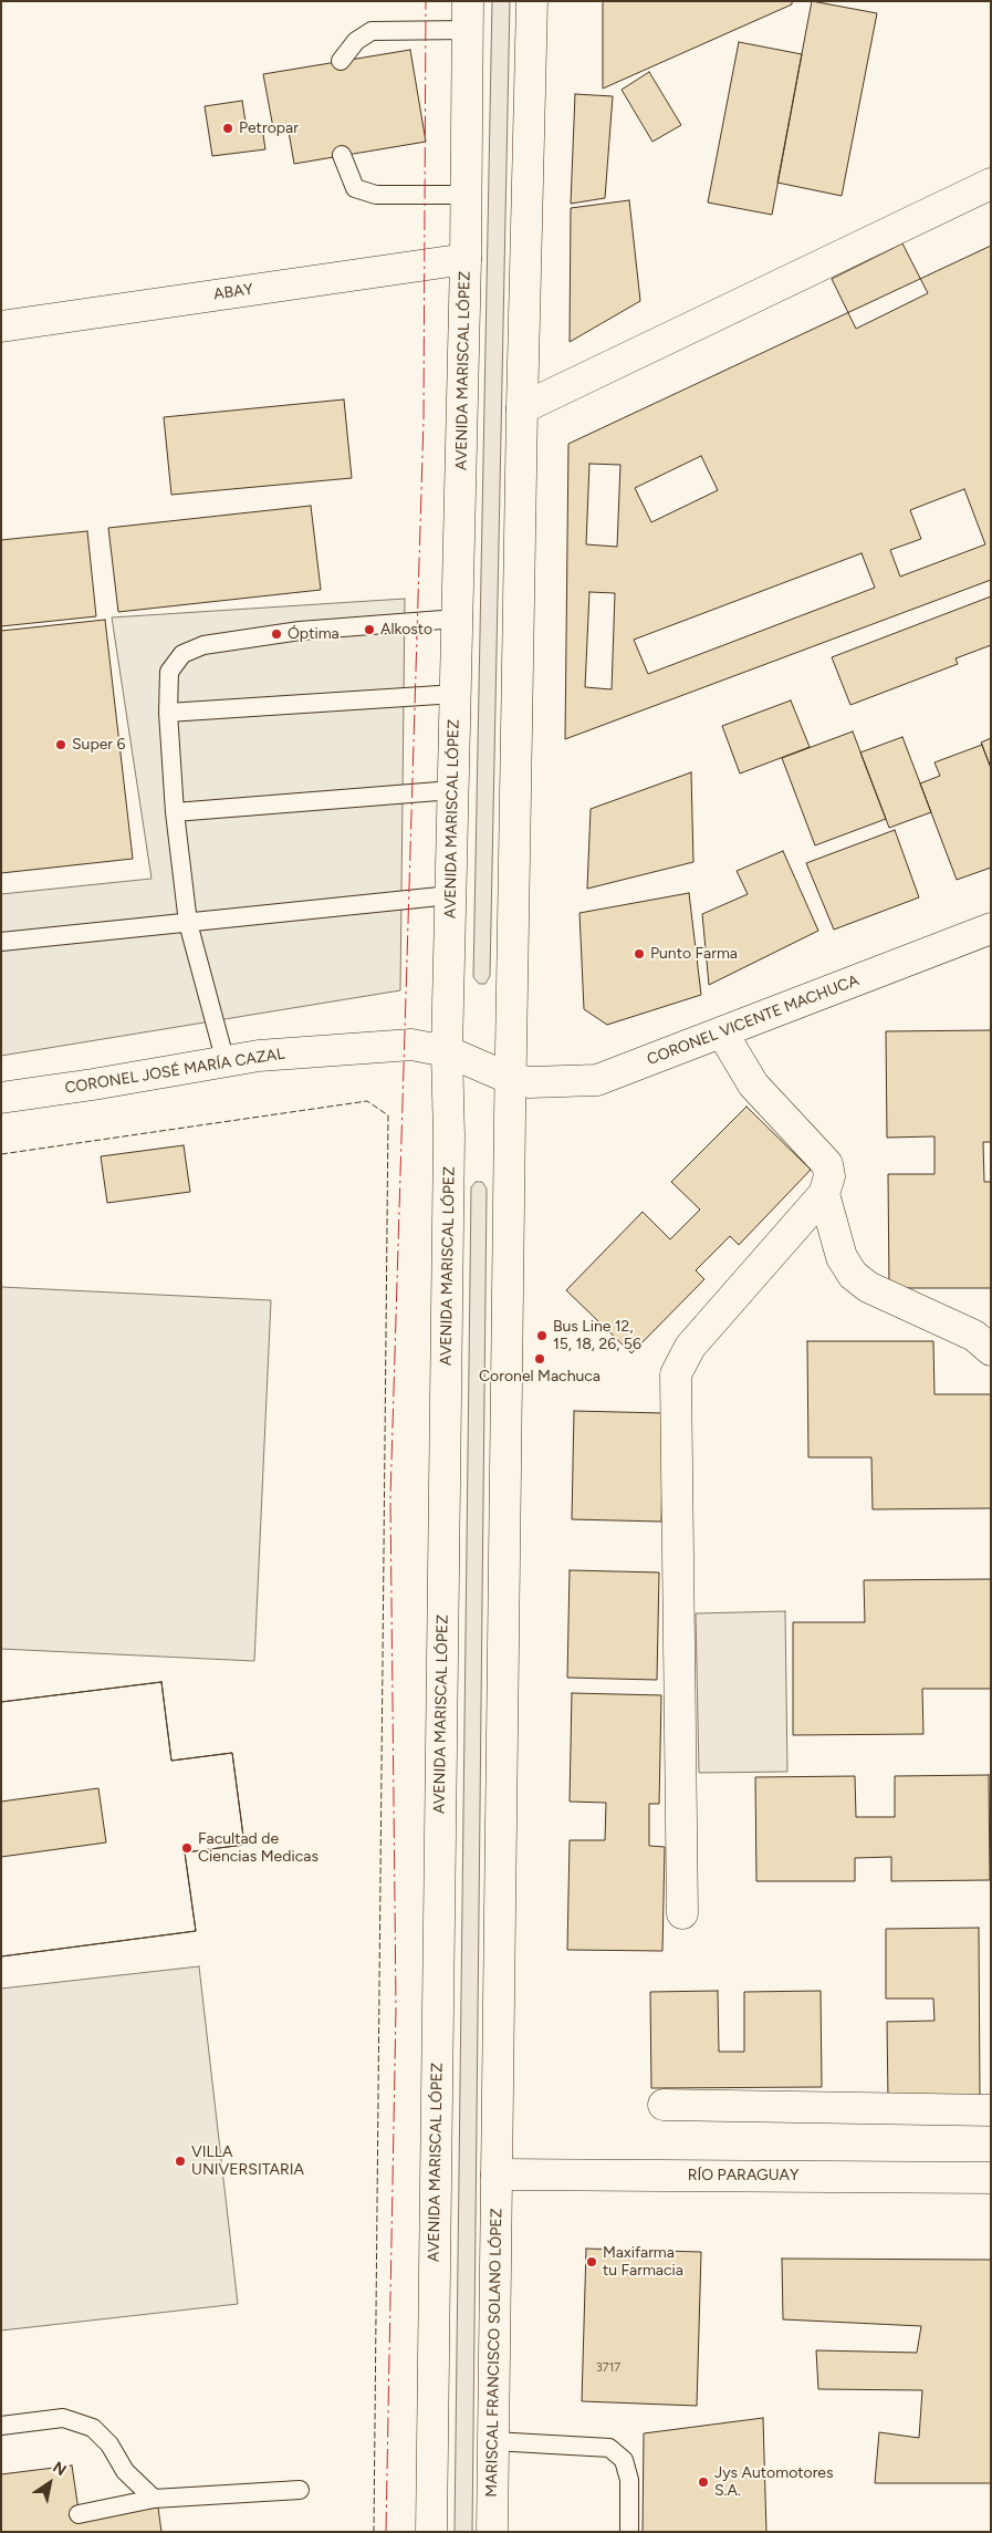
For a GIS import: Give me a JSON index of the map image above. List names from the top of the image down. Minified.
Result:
{"streets":{"main road":["ABAY","AVENIDA MARISCAL LÓPEZ","CORONEL VICENTE MACHUCA","CORONEL JOSÉ MARÍA CAZAL","RÍO PARAGUAY","MARISCAL FRANCISCO SOLANO LÓPEZ"]},"crossings":[["ABAY","AVENIDA MARISCAL LÓPEZ"],["AVENIDA MARISCAL LÓPEZ","CORONEL VICENTE MACHUCA"],["AVENIDA MARISCAL LÓPEZ","CORONEL JOSÉ MARÍA CAZAL"],["CORONEL VICENTE MACHUCA","CORONEL JOSÉ MARÍA CAZAL"],["RÍO PARAGUAY","MARISCAL FRANCISCO SOLANO LÓPEZ"]],"places":["Petropar","Alkosto","Óptima","Super 6","Punto Farma","Bus Line 12, 15, 18, 26, 56","Coronel Machuca","Facultad de Ciencias Medicas","VILLA UNIVERSITARIA","Maxifarma tu Farmacia","Jys Automotores S.A."],"house_numbers":["3717"],"north":"top right"}
